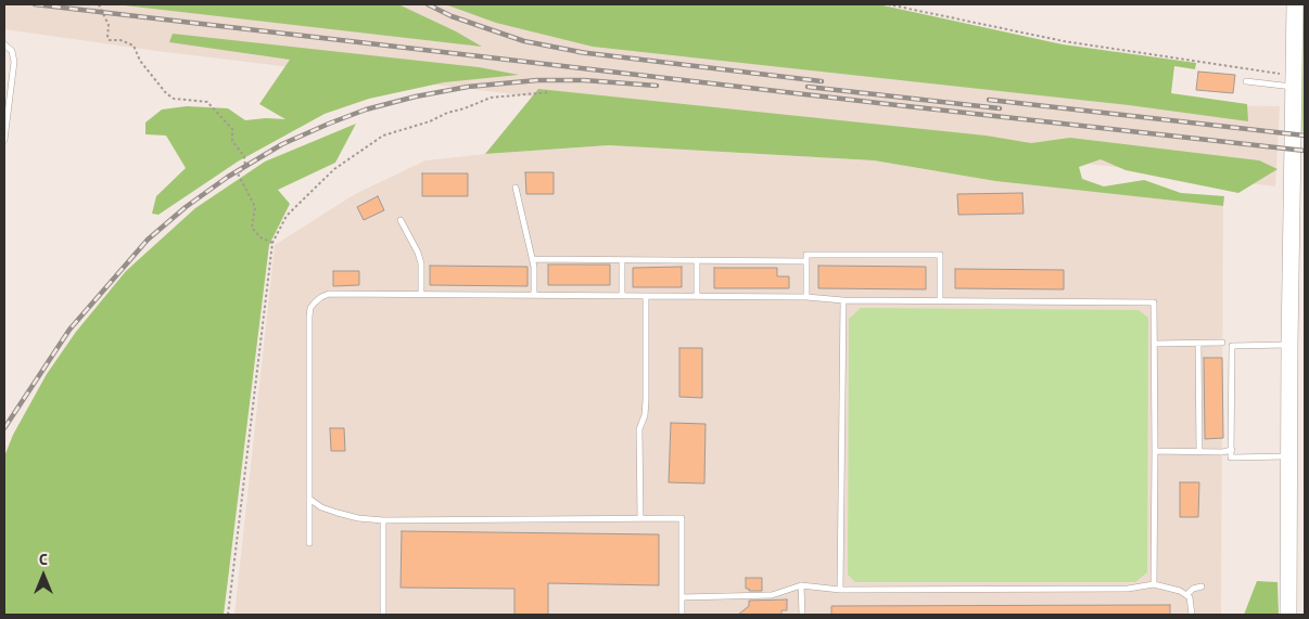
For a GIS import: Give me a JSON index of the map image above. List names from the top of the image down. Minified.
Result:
{"north":"top"}
